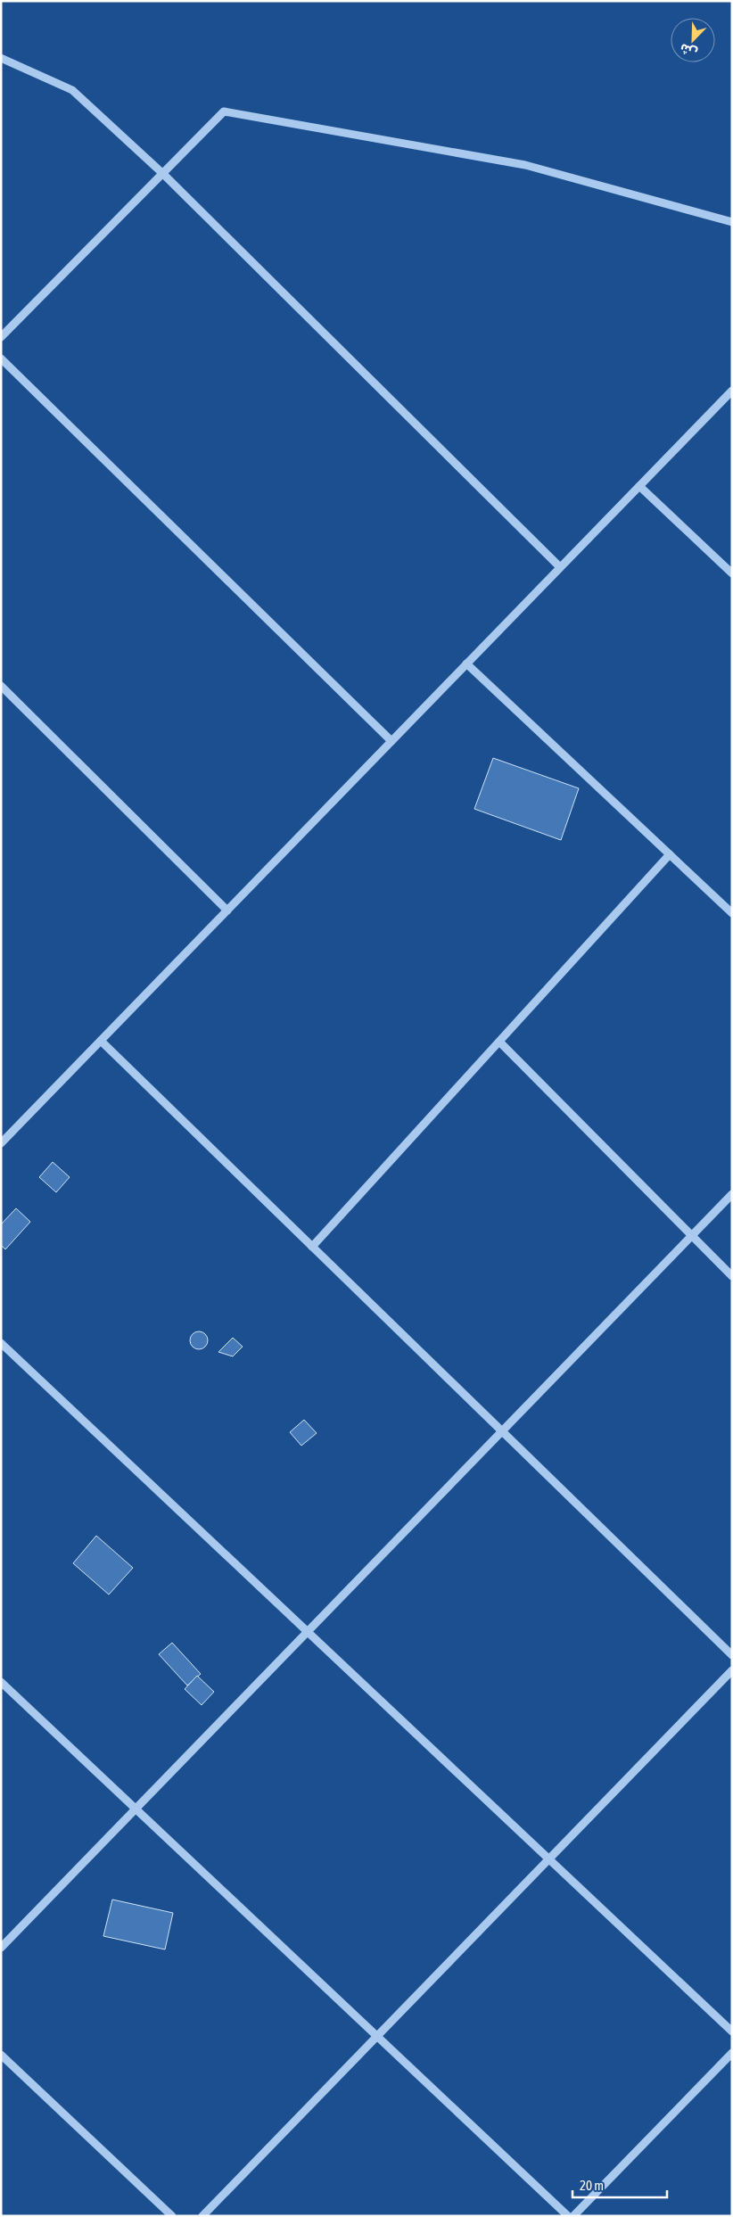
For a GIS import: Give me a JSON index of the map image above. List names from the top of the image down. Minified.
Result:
{"scale_bar":"20 m","north":"bottom left"}
